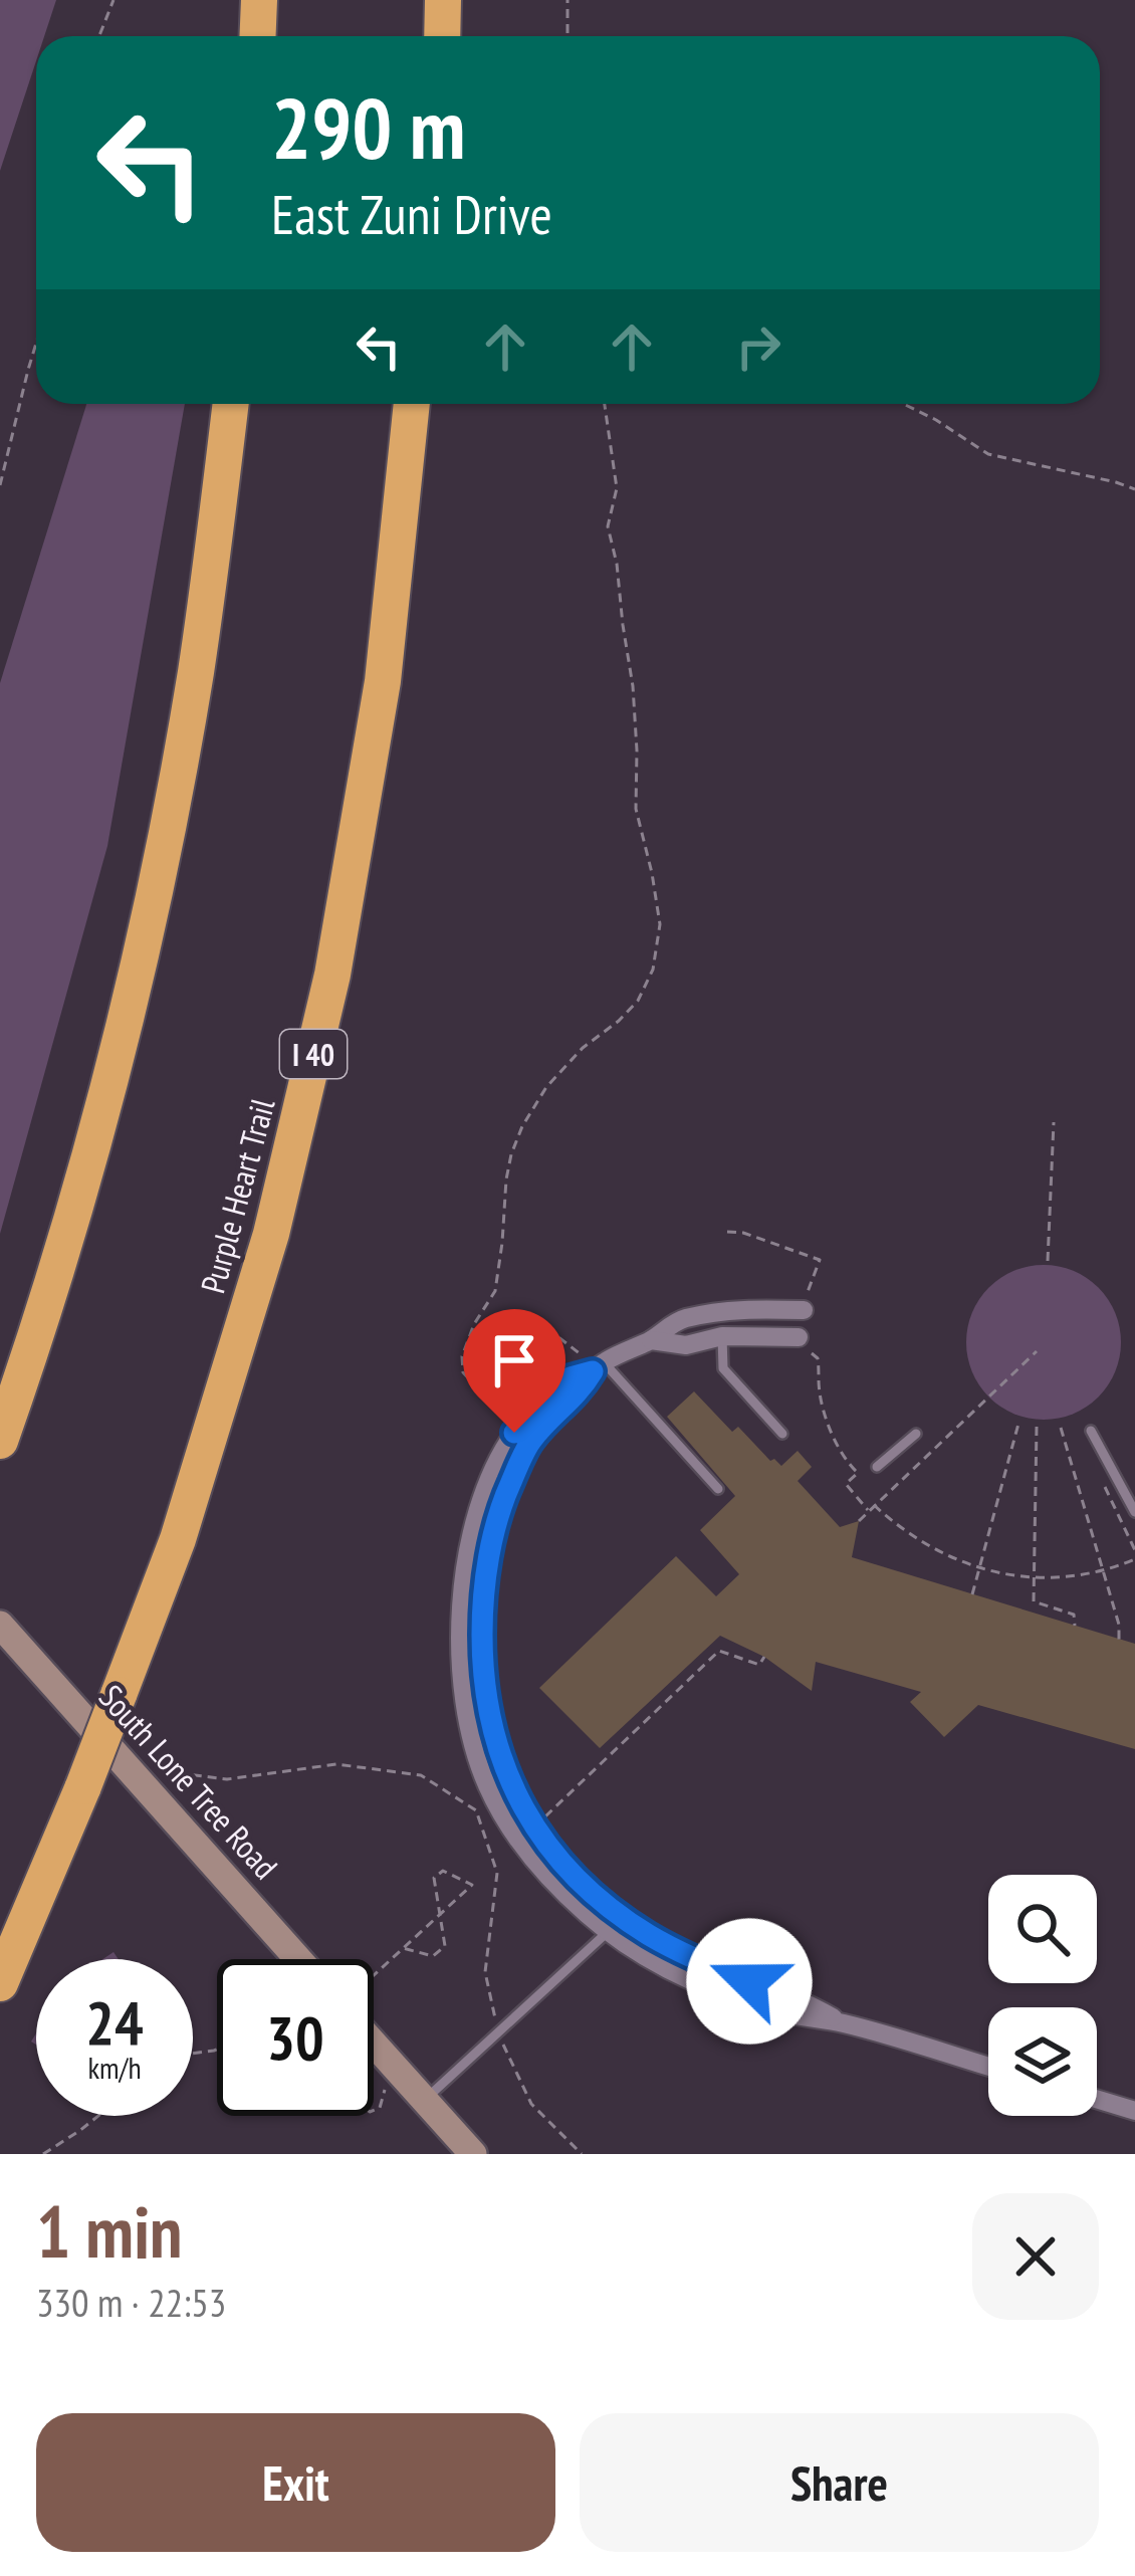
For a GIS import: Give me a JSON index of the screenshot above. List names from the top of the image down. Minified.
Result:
{"streets":{"highway":["I 40","Purple Heart Trail"],"main road":["South Lone Tree Road"]},"page":{"turn":["290 m","East Zuni Drive"],"speed":"24 km/h","limit":"30","heading":["1 min","330 m · 22:53"],"buttons":["Exit","Share"]}}
